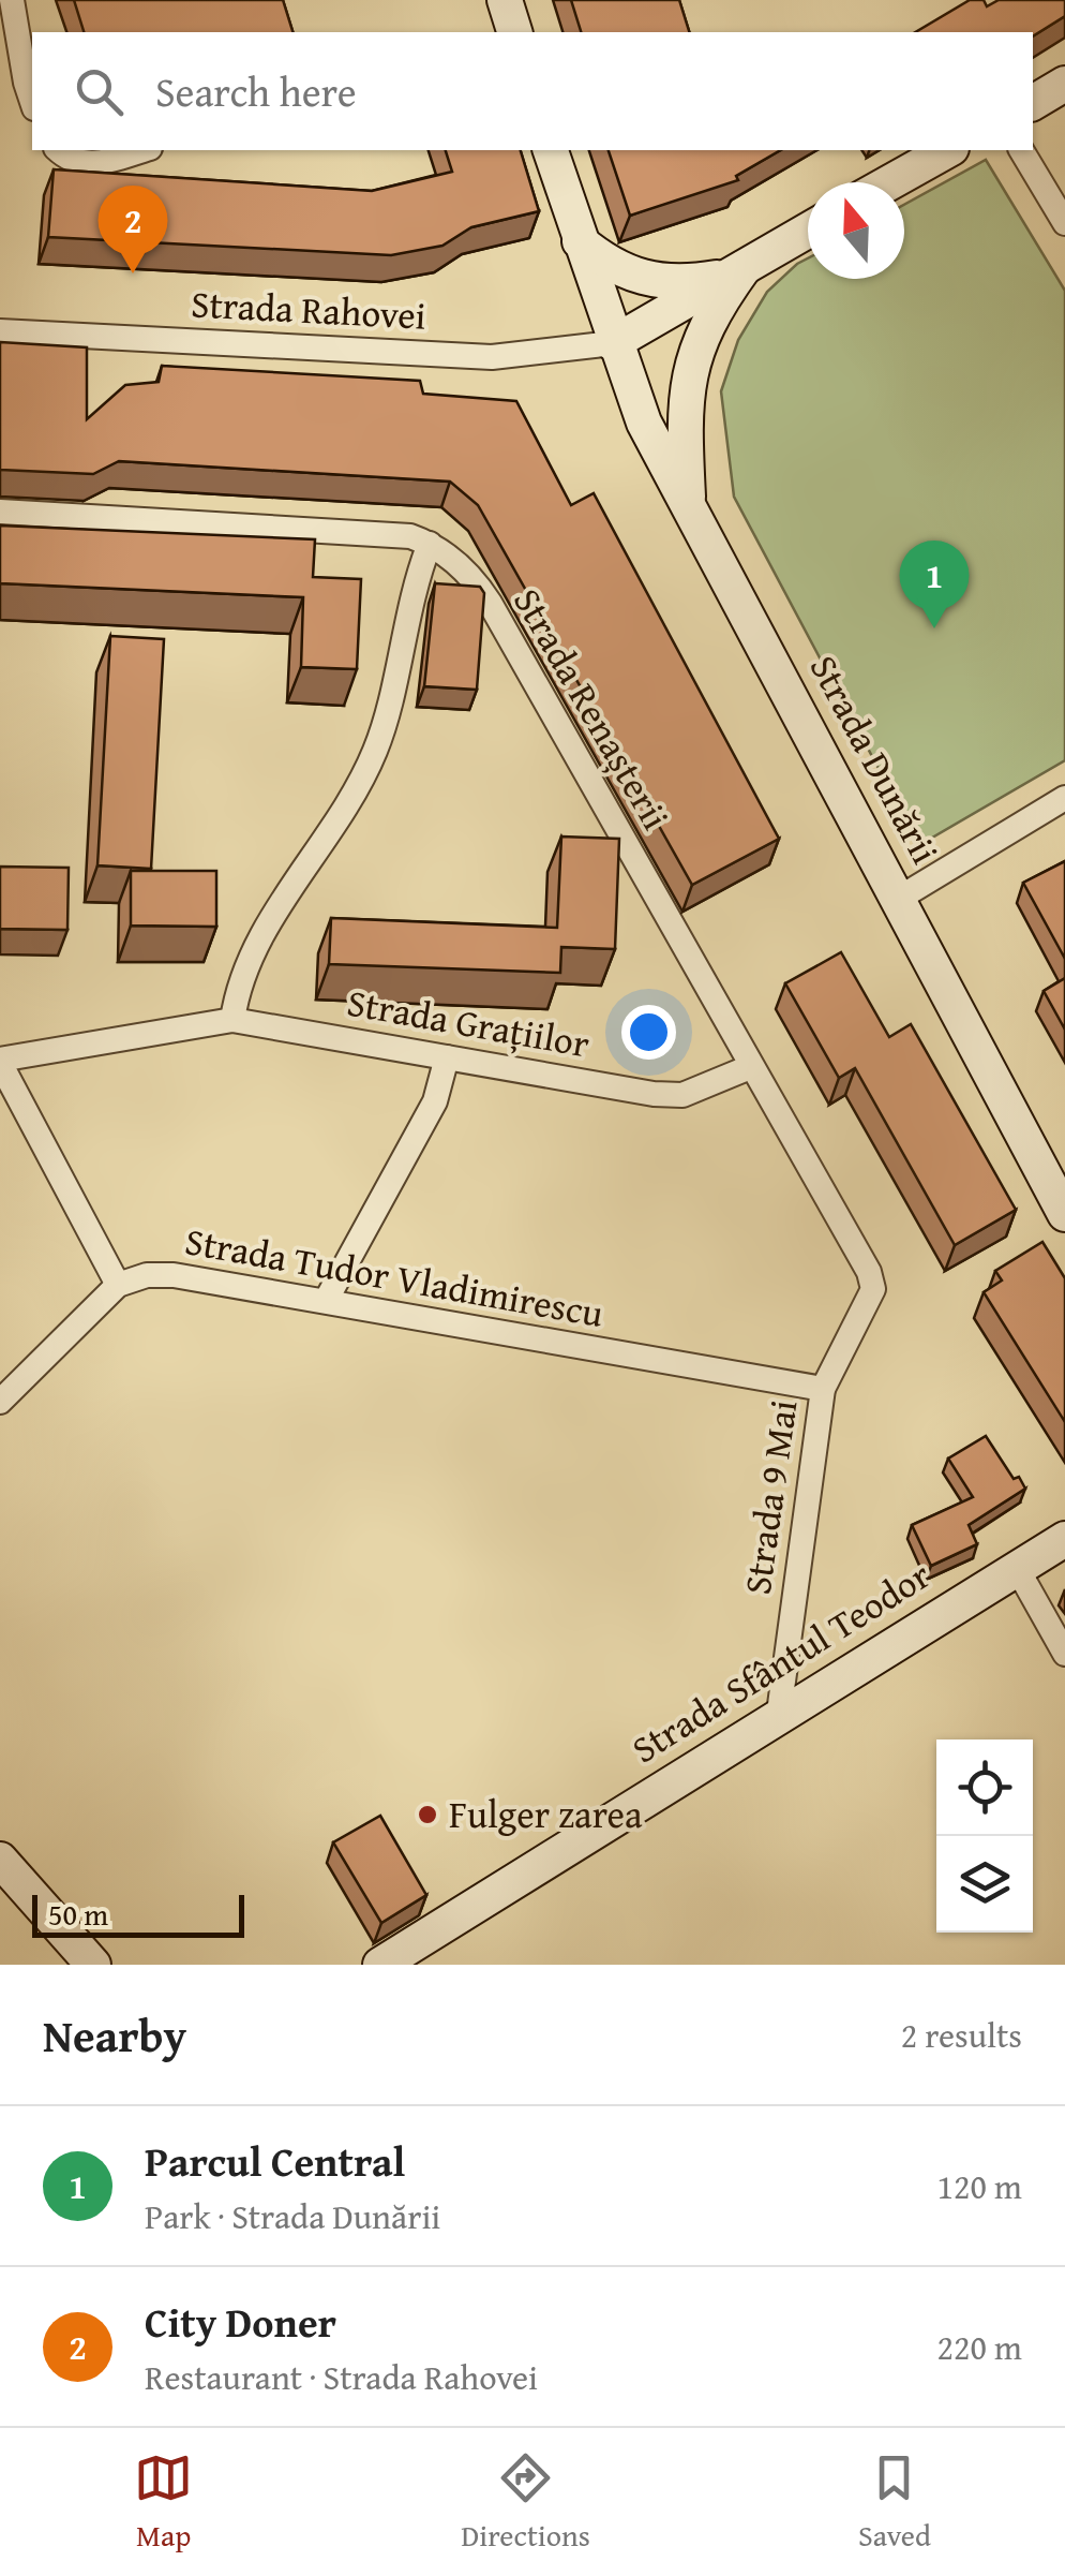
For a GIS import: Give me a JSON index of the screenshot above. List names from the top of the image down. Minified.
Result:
{"streets":{"main road":["Strada Dunării","Strada Sfântul Teodor"],"street":["Strada Rahovei","Strada Renașterii","Strada Grațiilor","Strada Tudor Vladimirescu","Strada 9 Mai"]},"crossings":[["Strada Rahovei","Strada Dunării"],["Strada Renașterii","Strada Grațiilor"],["Strada Renașterii","Strada 9 Mai"],["Strada Tudor Vladimirescu","Strada 9 Mai"],["Strada 9 Mai","Strada Sfântul Teodor"]],"places":["Fulger zarea"],"scale_bar":"50 m","north":"top","page":{"search":"Search here","pins":["2","1"],"scale":"50 m","heading":["Nearby","2 results"],"list":[{"mark":"1","name":"Parcul Central","note":"Park · Strada Dunării","value":"120 m"},{"mark":"2","name":"City Doner","note":"Restaurant · Strada Rahovei","value":"220 m"}],"nav":["Map","Directions","Saved"]}}
